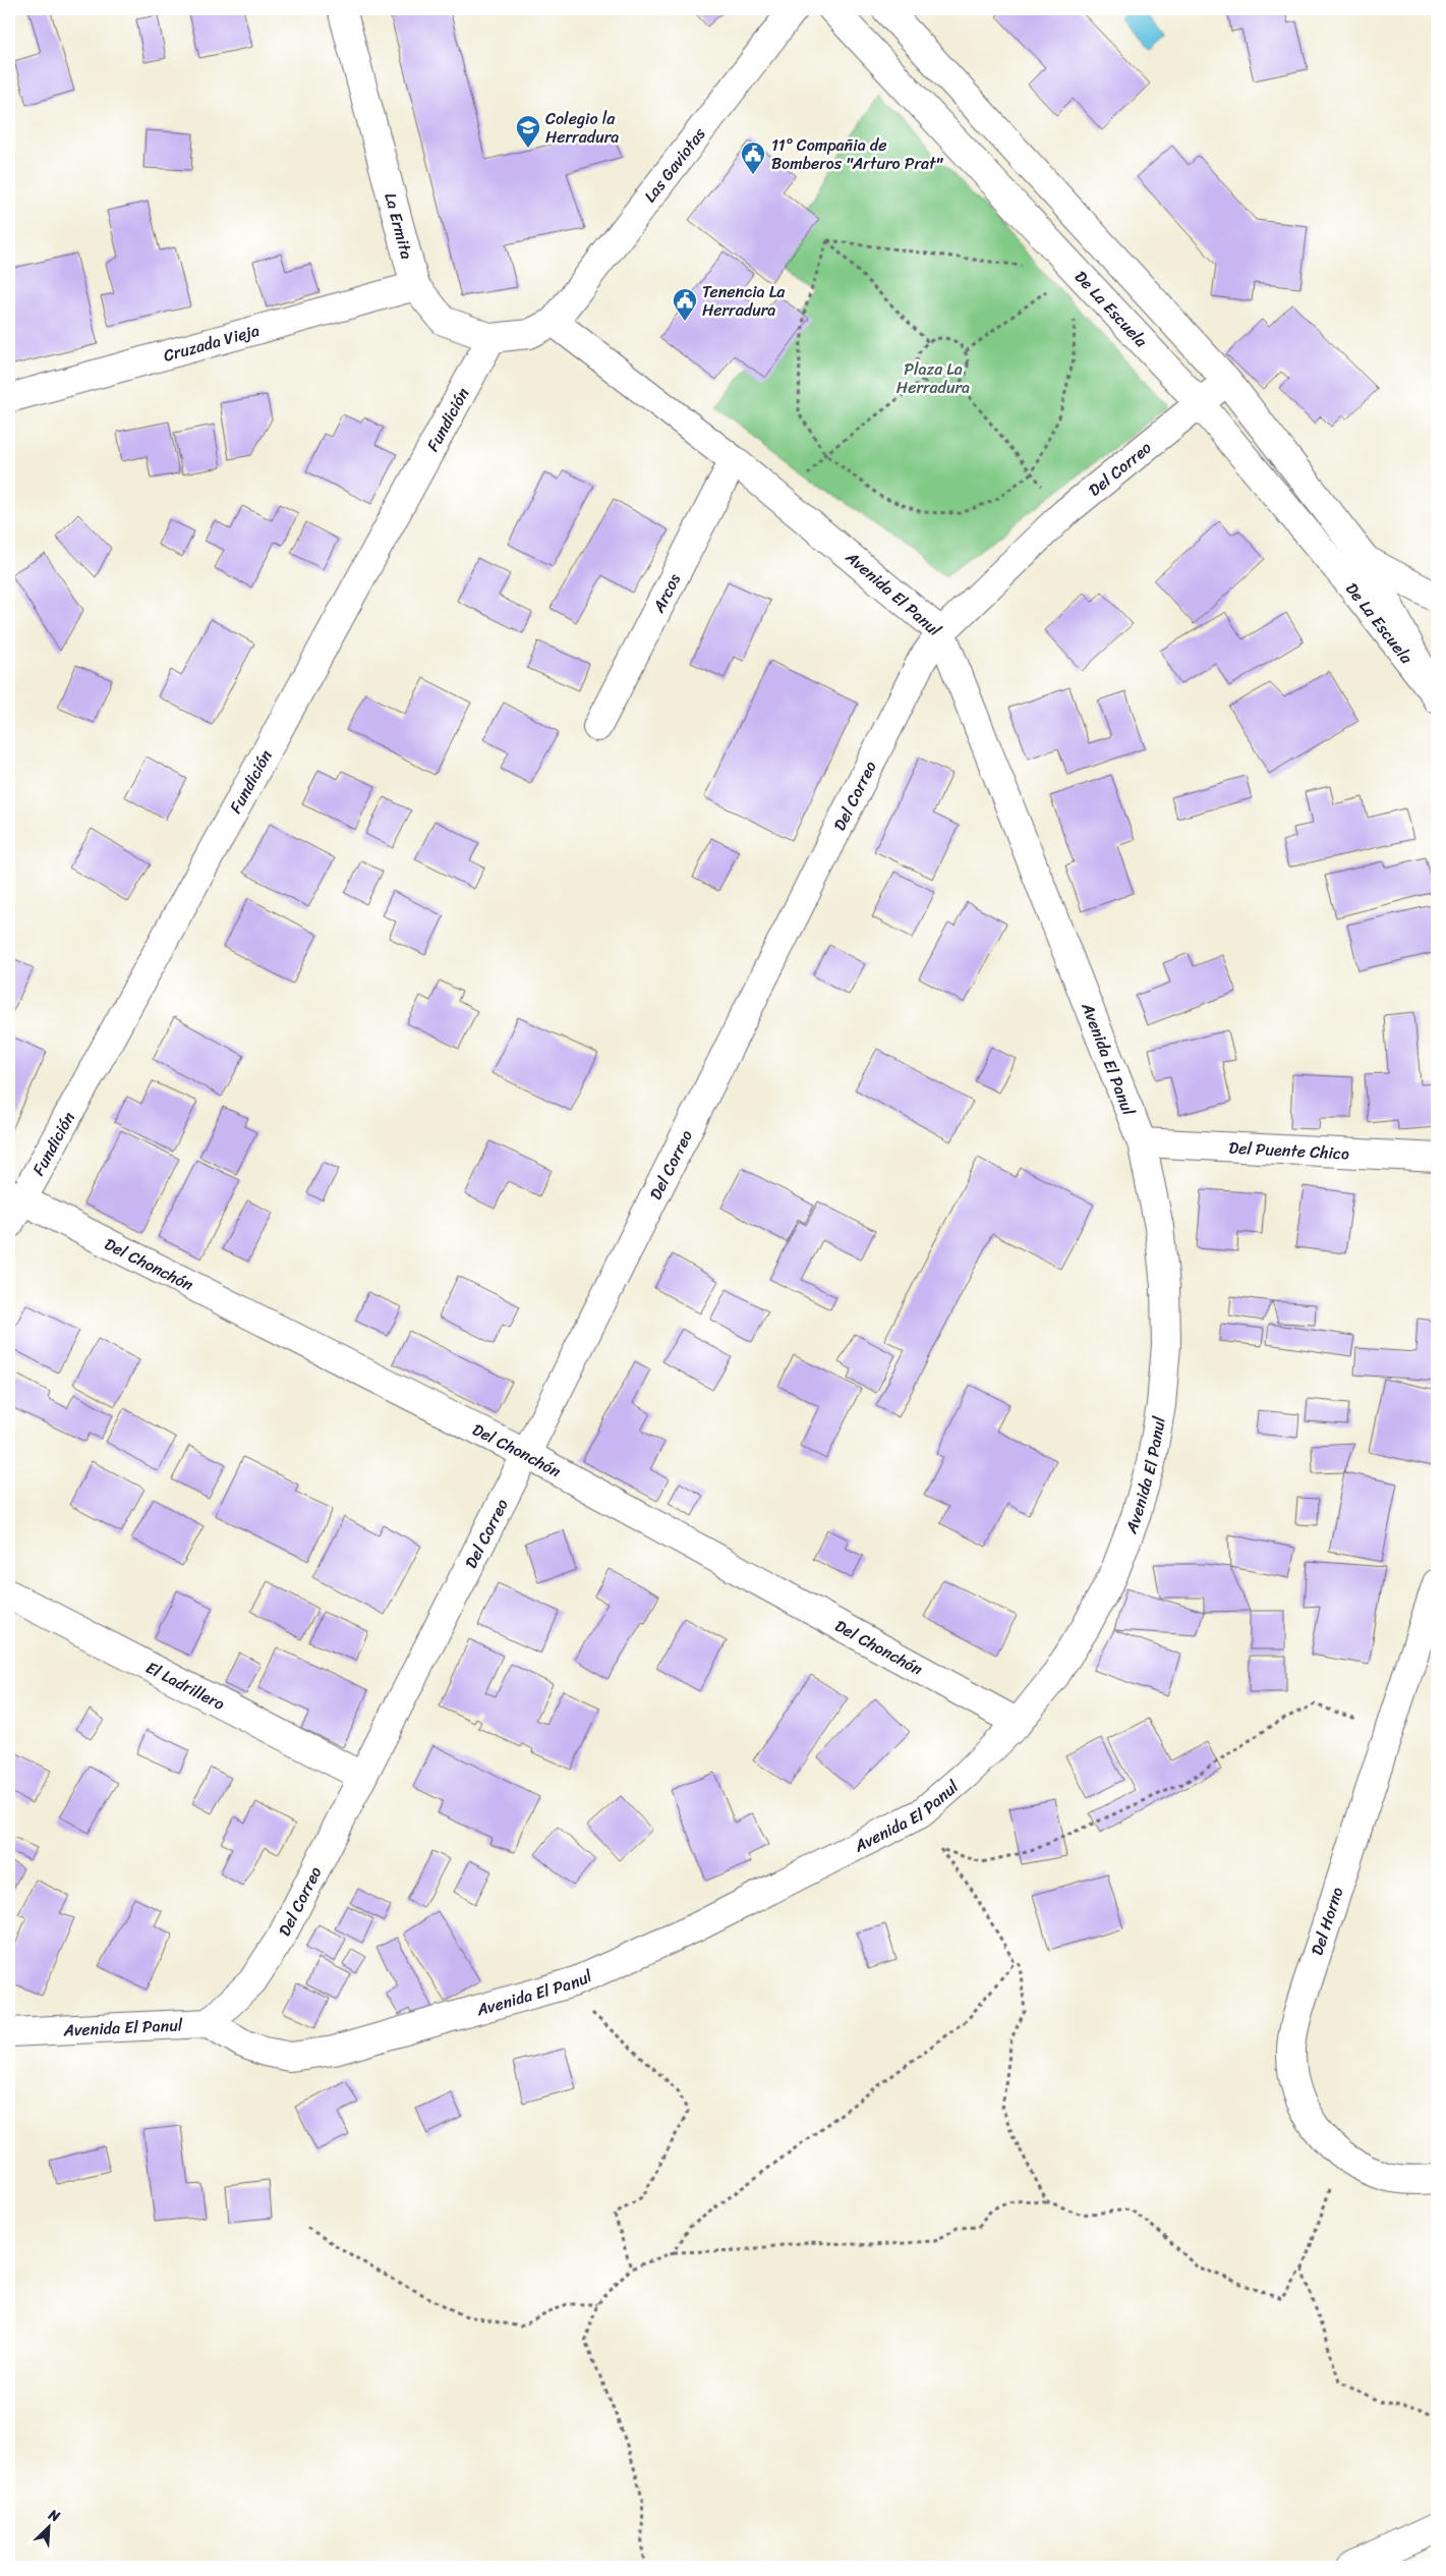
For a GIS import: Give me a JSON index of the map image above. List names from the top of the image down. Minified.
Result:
{"streets":{"main road":["Las Gaviotas","La Ermita","De La Escuela","Cruzada Vieja","Fundición","Del Correo","Arcos","Avenida El Panul","Del Puente Chico","Del Chonchón","El Ladrillero","Del Horno"]},"crossings":[["Las Gaviotas","La Ermita"],["Las Gaviotas","Avenida El Panul"],["La Ermita","Cruzada Vieja"],["La Ermita","Fundición"],["La Ermita","Avenida El Panul"],["De La Escuela","Del Correo"],["Fundición","Del Chonchón"],["Del Correo","Avenida El Panul"],["Del Correo","Del Chonchón"],["Del Correo","El Ladrillero"],["Arcos","Avenida El Panul"],["Avenida El Panul","Del Puente Chico"],["Avenida El Panul","Del Chonchón"]],"parks":["Plaza La Herradura"],"places":{"school or university":["Colegio la Herradura"],"public building":["11° Compañia de Bomberos \"Arturo Prat\"","Tenencia La Herradura"]},"north":"top right"}
